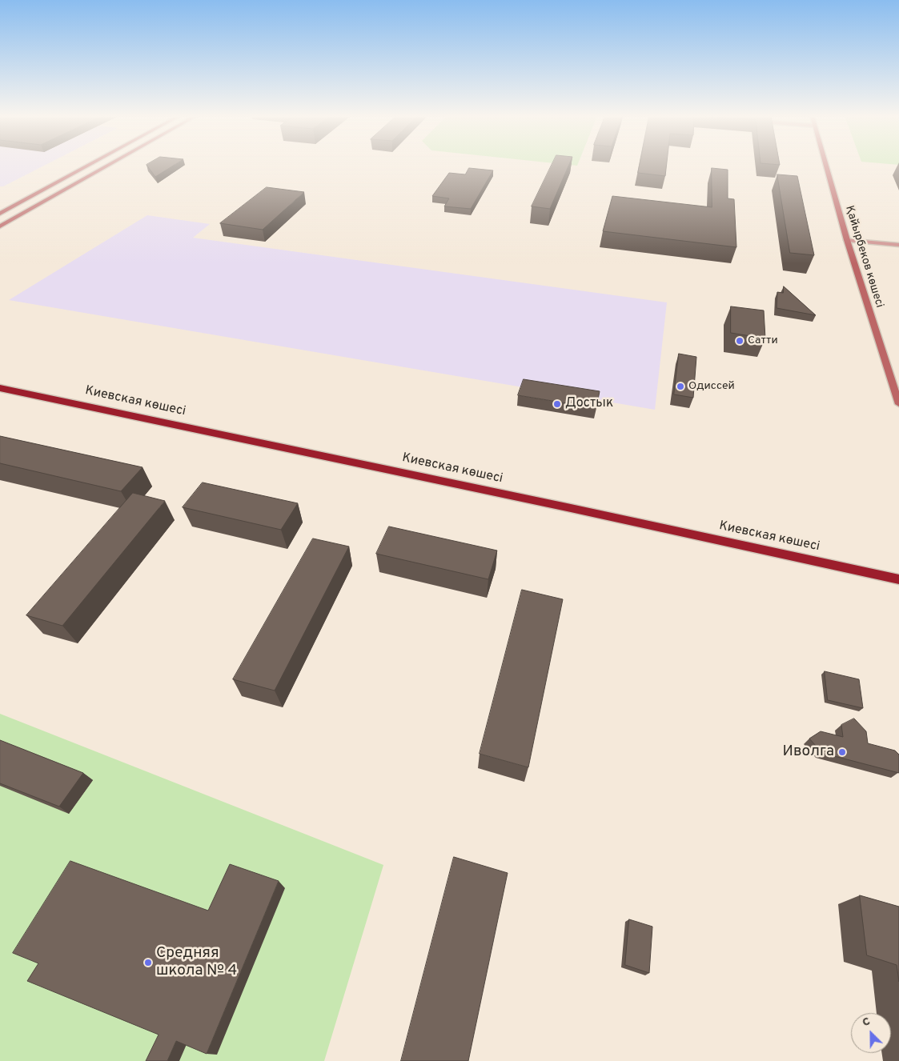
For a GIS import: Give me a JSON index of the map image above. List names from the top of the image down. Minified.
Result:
{"streets":{"highway":["Киевская көшесі"],"street":["Қайырбеков көшесі"]},"places":["Сатти","Одиссей","Достык","Иволга","Средняя школа № 4"],"north":"top left"}
